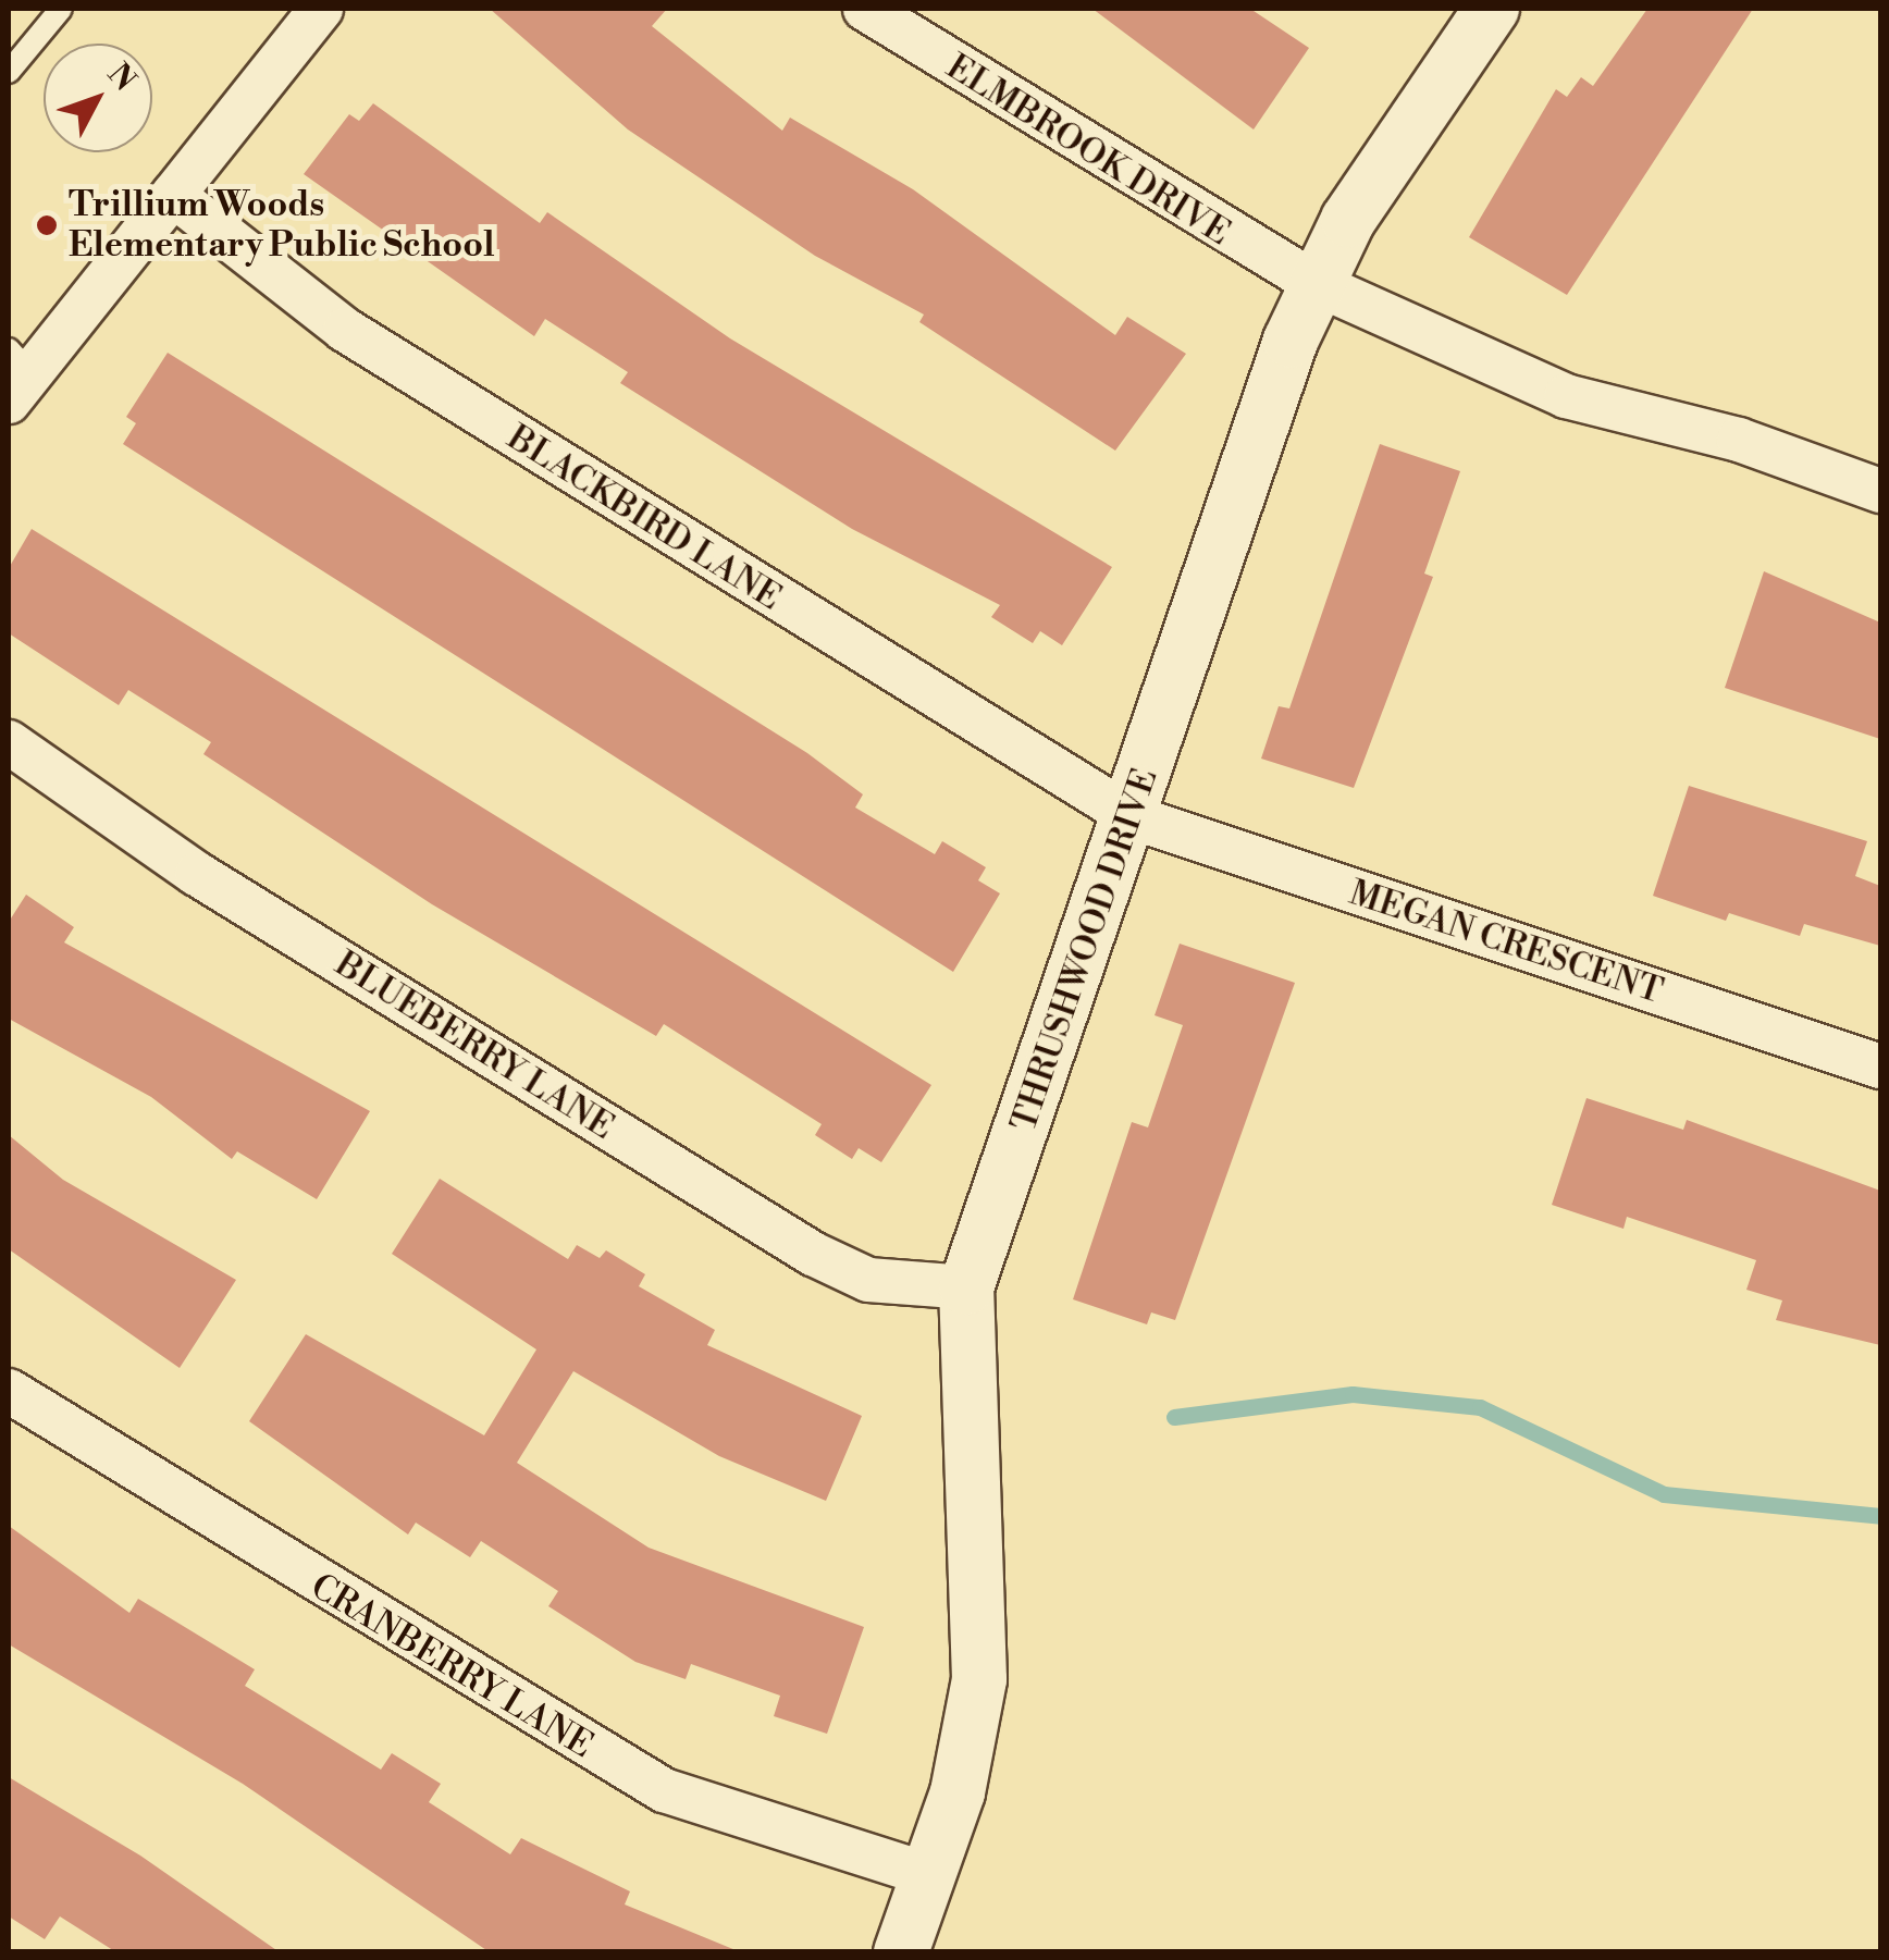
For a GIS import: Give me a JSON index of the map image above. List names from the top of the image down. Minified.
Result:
{"streets":{"street":["ELMBROOK DRIVE","BLACKBIRD LANE","MEGAN CRESCENT","THRUSHWOOD DRIVE","BLUEBERRY LANE","CRANBERRY LANE"]},"crossings":[["ELMBROOK DRIVE","THRUSHWOOD DRIVE"],["BLACKBIRD LANE","MEGAN CRESCENT"],["BLACKBIRD LANE","THRUSHWOOD DRIVE"],["MEGAN CRESCENT","THRUSHWOOD DRIVE"],["THRUSHWOOD DRIVE","BLUEBERRY LANE"],["THRUSHWOOD DRIVE","CRANBERRY LANE"]],"places":["Trillium Woods Elementary Public School"],"north":"top right"}
